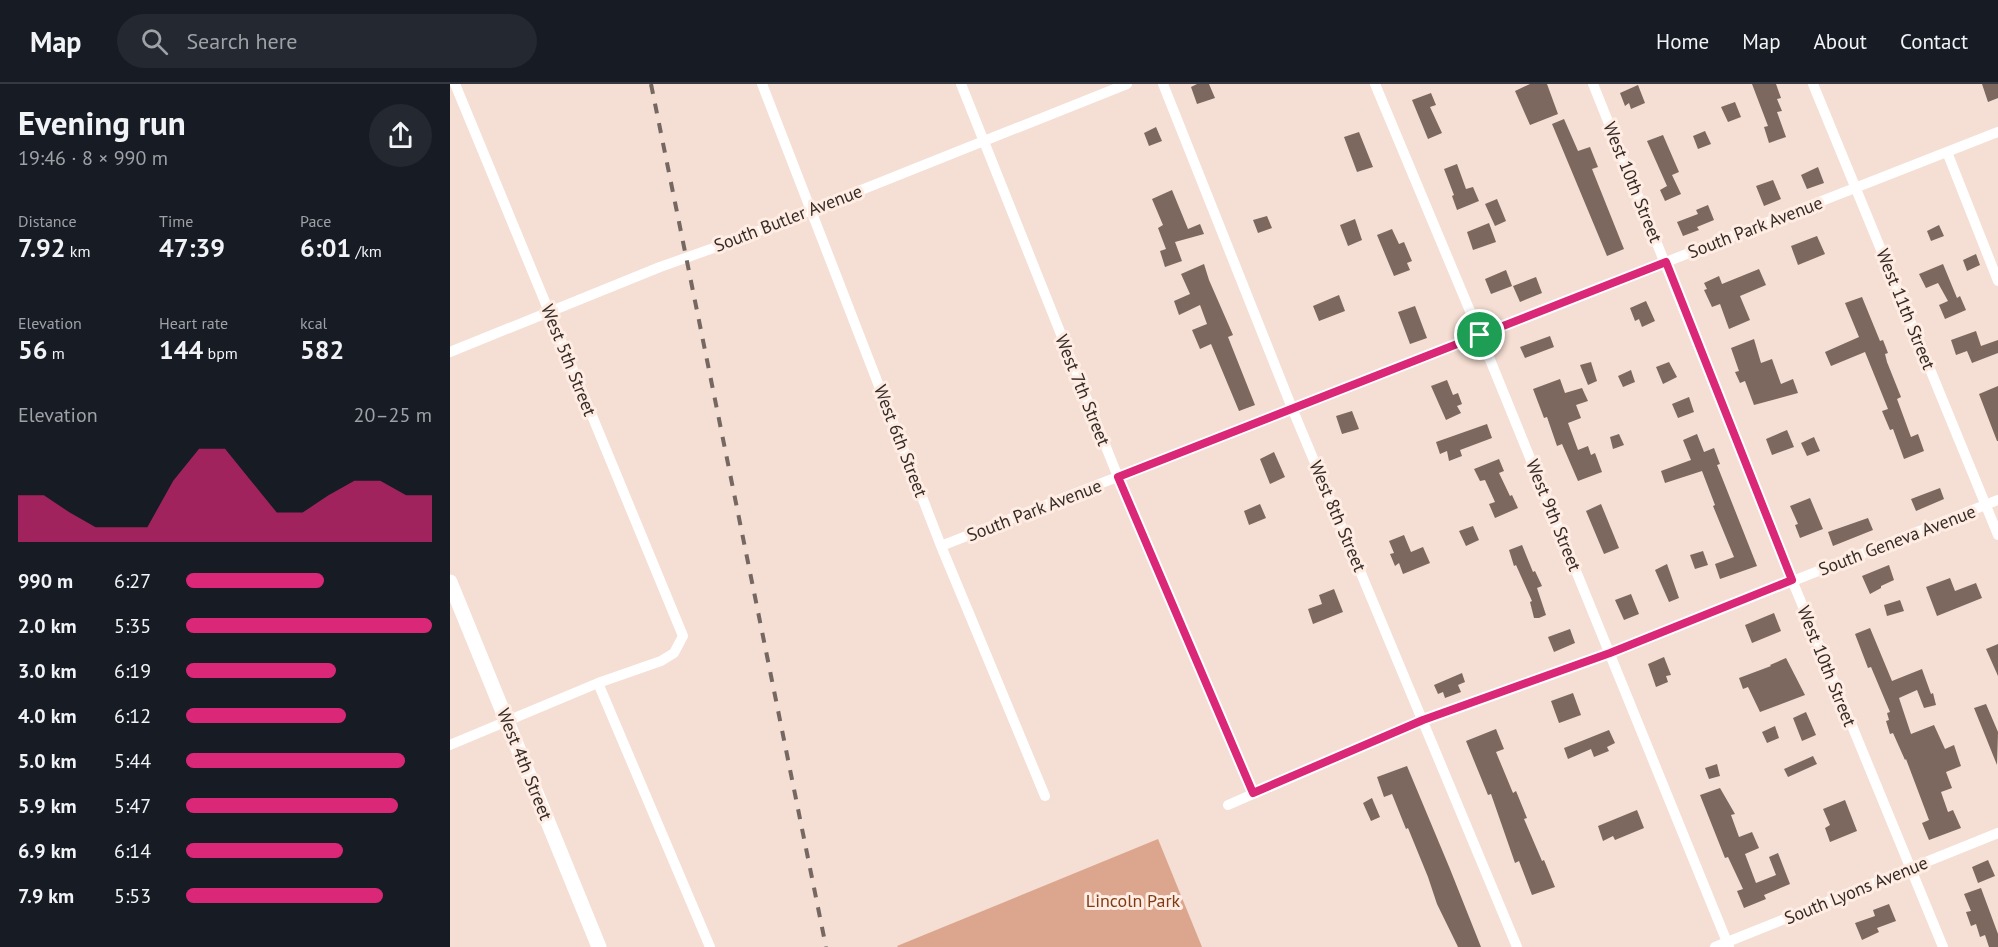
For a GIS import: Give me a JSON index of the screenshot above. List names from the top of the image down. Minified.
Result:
{"streets":{"main road":["West 4th Street"],"street":["West 10th Street","South Butler Avenue","South Park Avenue","West 11th Street","West 5th Street","West 7th Street","West 6th Street","West 9th Street","West 8th Street","South Geneva Avenue","South Lyons Avenue"]},"crossings":[["West 10th Street","South Park Avenue"],["West 10th Street","South Geneva Avenue"],["West 10th Street","South Lyons Avenue"],["South Butler Avenue","West 5th Street"],["South Butler Avenue","West 7th Street"],["South Butler Avenue","West 6th Street"],["South Park Avenue","West 11th Street"],["South Park Avenue","West 7th Street"],["South Park Avenue","West 6th Street"],["South Park Avenue","West 9th Street"],["South Park Avenue","West 8th Street"],["West 11th Street","South Geneva Avenue"],["West 7th Street","South Geneva Avenue"],["West 9th Street","South Geneva Avenue"],["West 9th Street","South Lyons Avenue"],["West 8th Street","South Geneva Avenue"]],"parks":["Lincoln Park"],"page":{"header":"Map","search":"Search here","nav":["Home","Map","About","Contact"],"heading":["Evening run","19:46 · 8 × 990 m"],"stats":[["Distance","7.92 km"],["Time","47:39"],["Pace","6:01 /km"],["Elevation","56 m"],["Heart rate","144 bpm"],["kcal","582"]],"chart":["Elevation","20–25 m"],"list":[{"name":"990 m","note":"6:27"},{"name":"2.0 km","note":"5:35"},{"name":"3.0 km","note":"6:19"},{"name":"4.0 km","note":"6:12"},{"name":"5.0 km","note":"5:44"},{"name":"5.9 km","note":"5:47"},{"name":"6.9 km","note":"6:14"},{"name":"7.9 km","note":"5:53"}]}}
